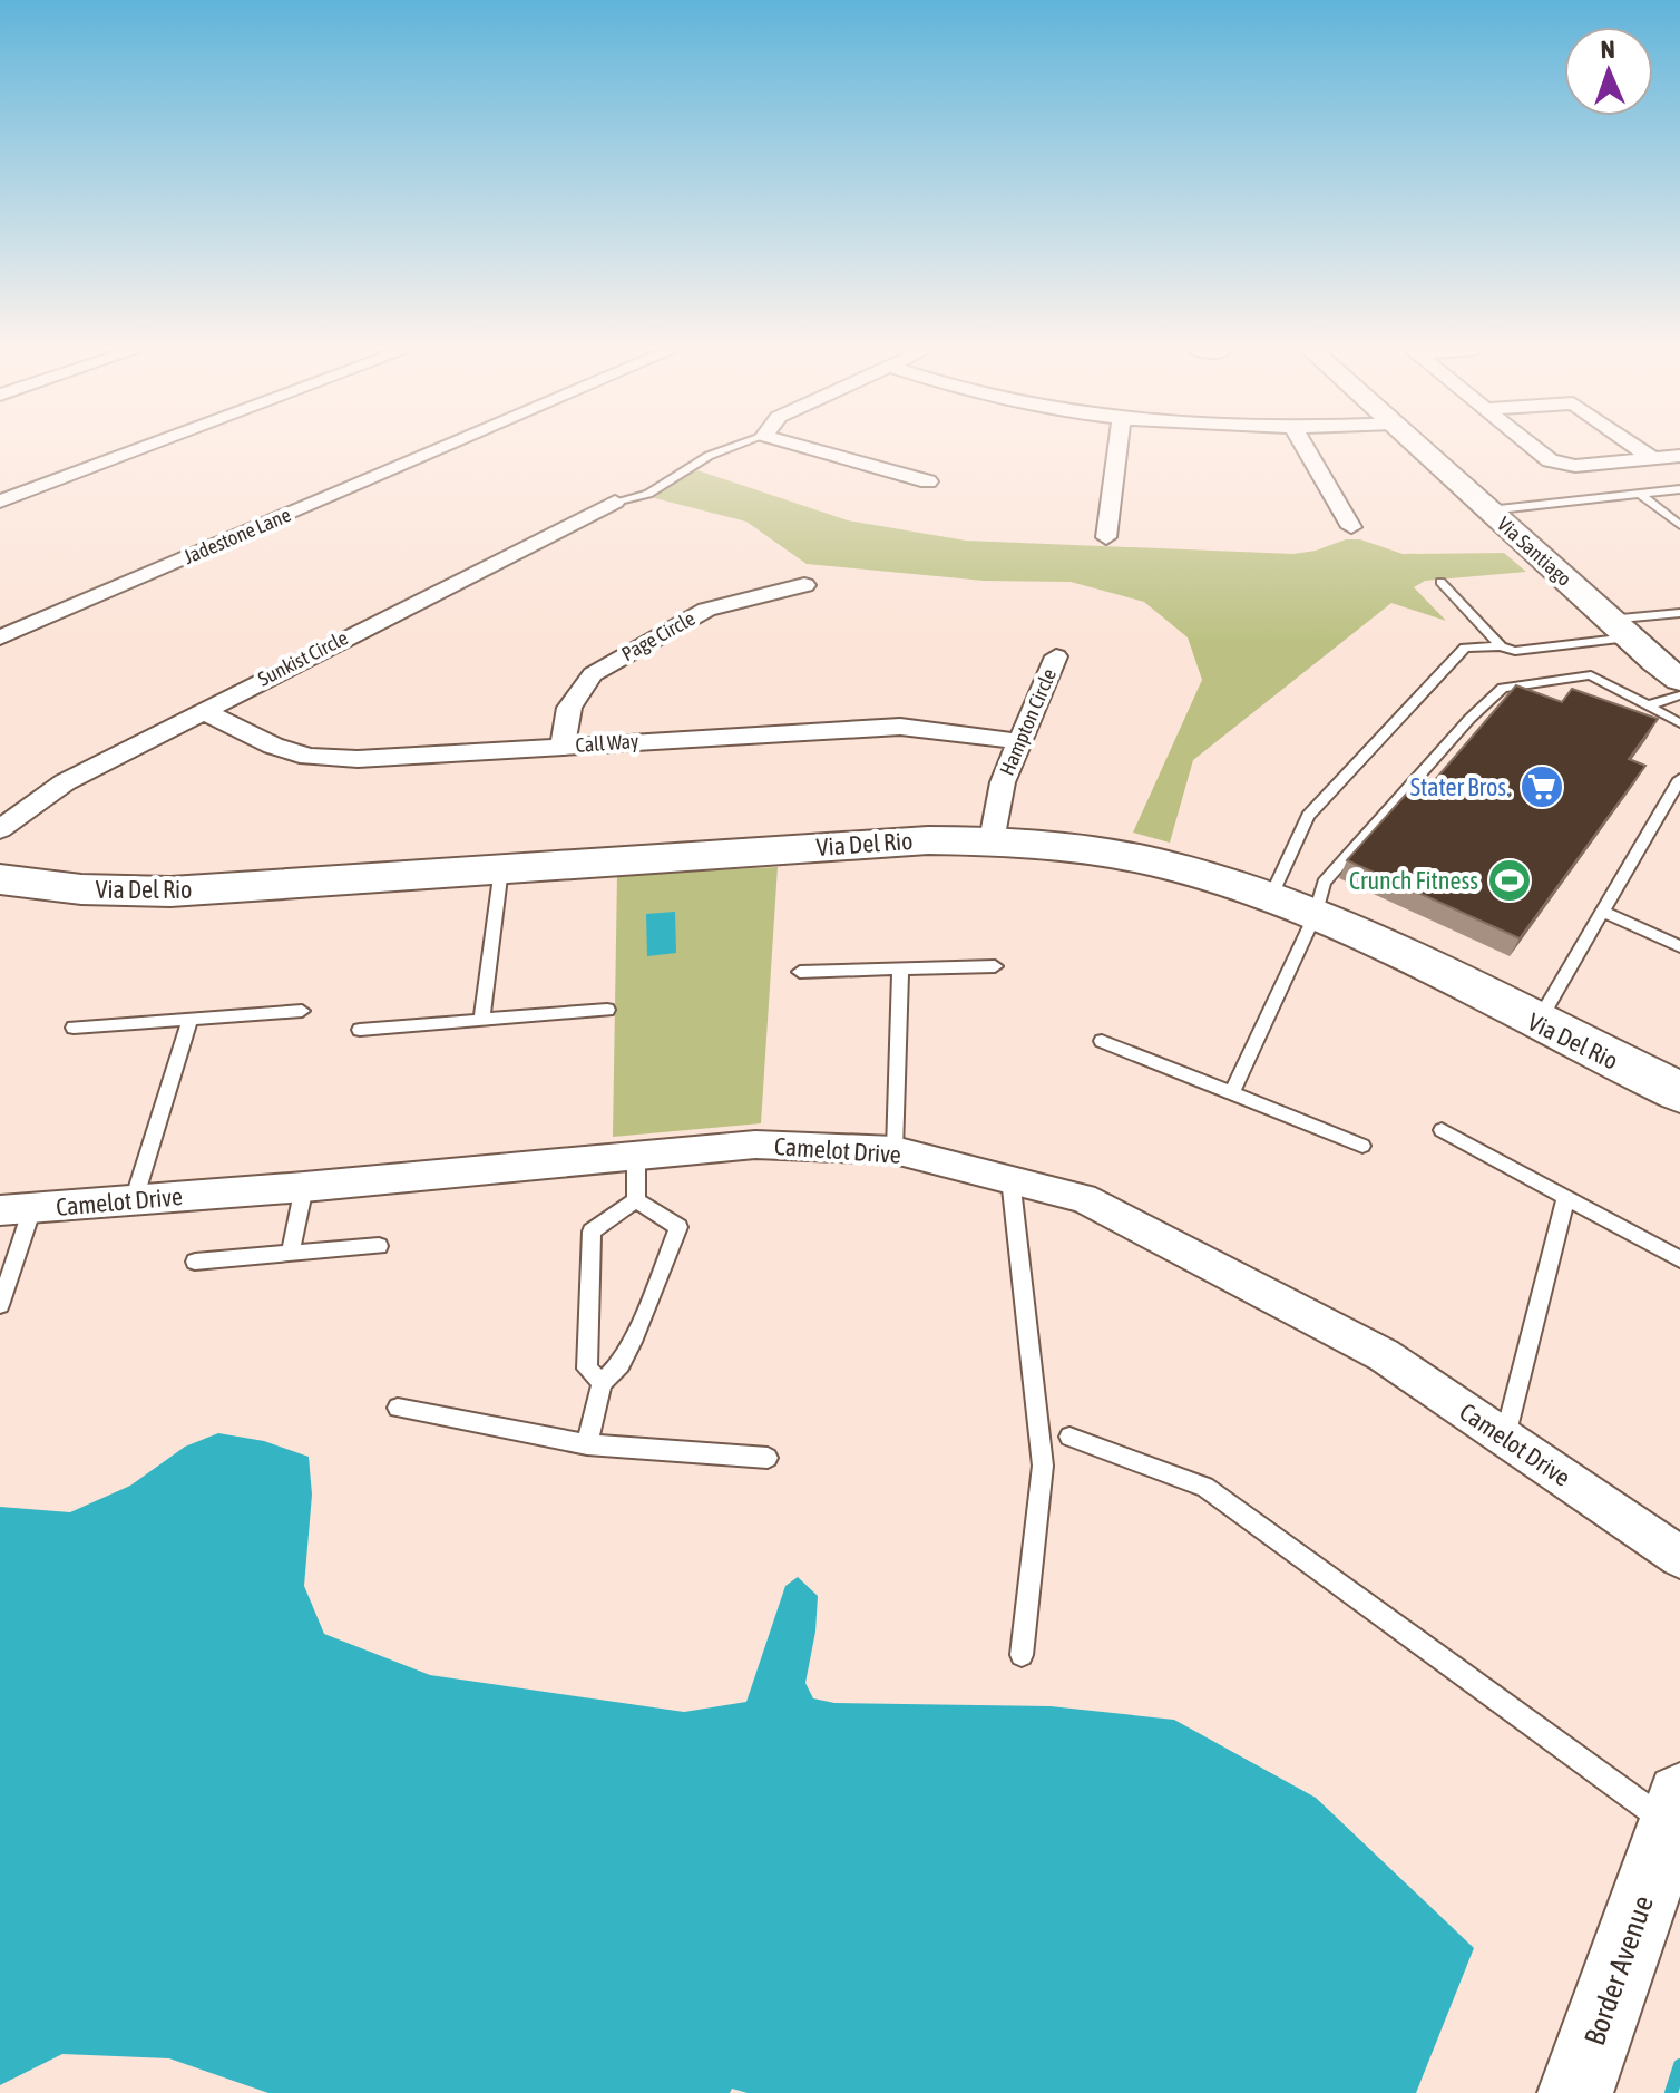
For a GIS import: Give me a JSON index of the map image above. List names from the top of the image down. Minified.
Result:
{"streets":{"main road":["Via Del Rio"],"street":["Jadestone Lane","Via Santiago","Page Circle","Sunkist Circle","Hampton Circle","Call Way","Camelot Drive","Border Avenue"]},"crossings":[["Page Circle","Call Way"],["Sunkist Circle","Call Way"],["Hampton Circle","Call Way"],["Hampton Circle","Via Del Rio"]],"places":{"supermarket":["Stater Bros."],"sports":["Crunch Fitness"]},"north":"top"}
